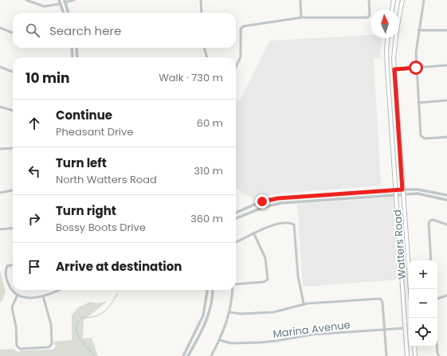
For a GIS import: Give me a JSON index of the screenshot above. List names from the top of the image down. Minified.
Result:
{"streets":{"main road":["Watters Road"],"street":["Marina Avenue"]},"crossings":[["Watters Road","Marina Avenue"]],"north":"top","page":{"search":"Search here","heading":["10 min","Walk · 730 m"],"list":[["Continue","Pheasant Drive","60 m"],["Turn left","North Watters Road","310 m"],["Turn right","Bossy Boots Drive","360 m"],"Arrive at destination"],"map_buttons":["+","−"]}}
